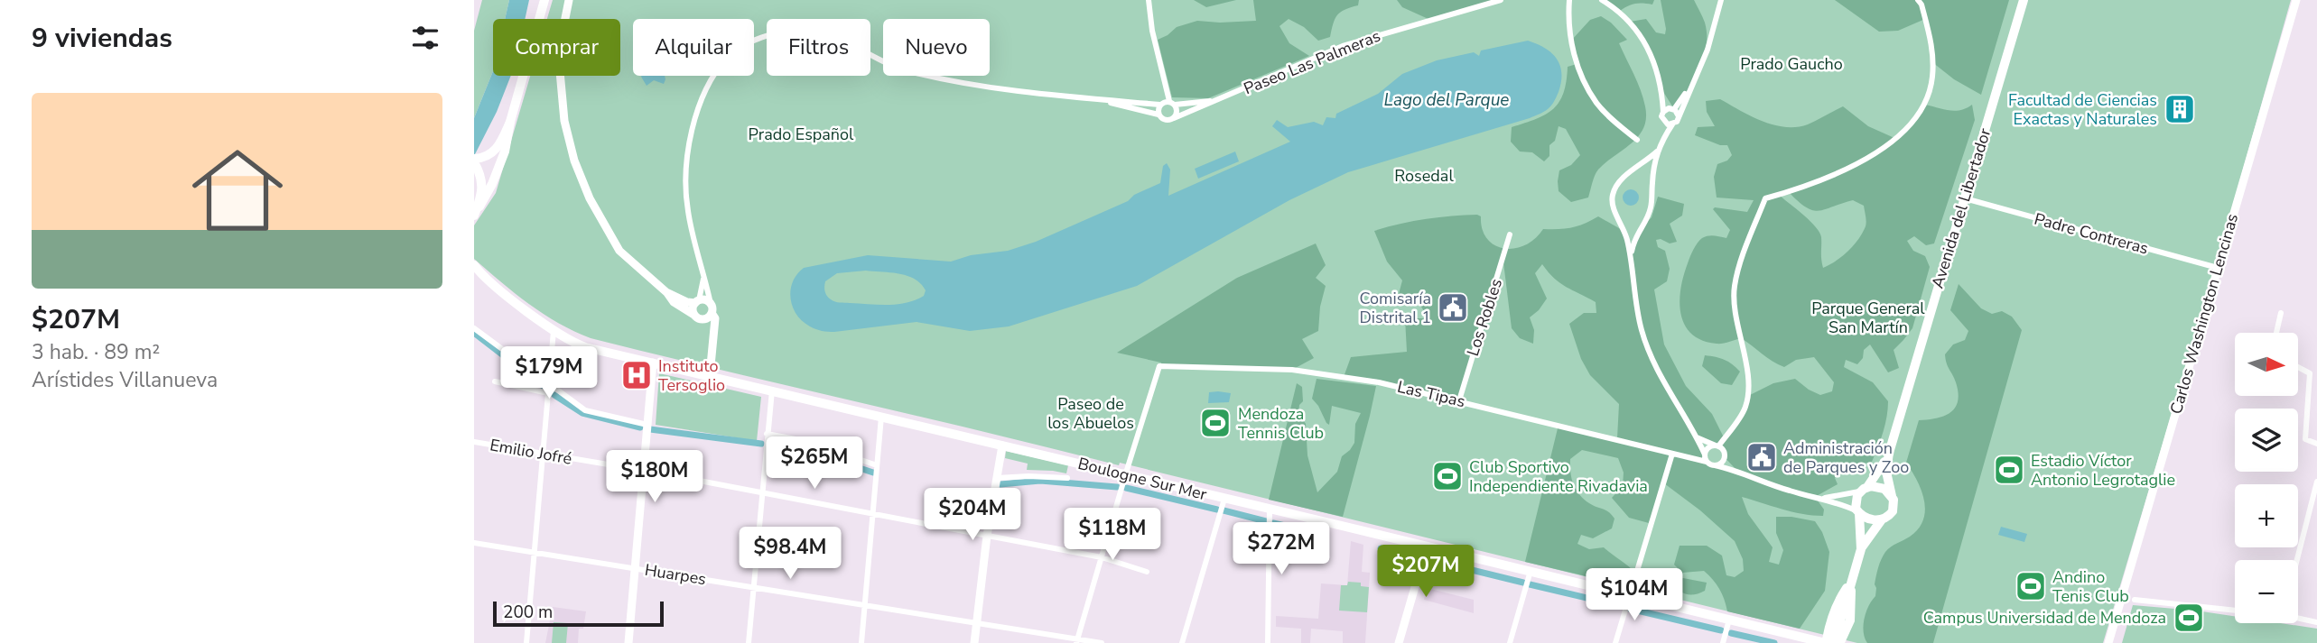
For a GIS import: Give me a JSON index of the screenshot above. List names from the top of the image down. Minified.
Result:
{"streets":{"main road":["Avenida del Libertador","Boulogne Sur Mer"],"street":["Paseo Las Palmeras","Padre Contreras","Carlos Washington Lencinas","Los Robles","Las Tipas","Emilio Jofré","Huarpes"]},"crossings":[["Avenida del Libertador","Padre Contreras"],["Padre Contreras","Carlos Washington Lencinas"],["Los Robles","Las Tipas"],["Las Tipas","Boulogne Sur Mer"]],"water":["Lago del Parque"],"parks":["Prado Gaucho","Prado Español","Rosedal","Parque General San Martín","Paseo de los Abuelos"],"places":{"building":["Facultad de Ciencias Exactas y Naturales"],"public building":["Comisaría Distrital 1","Administración de Parques y Zoo"],"hospital":["Instituto Tersoglio"],"sports":["Mendoza Tennis Club","Estadio Víctor Antonio Legrotaglie","Club Sportivo Independiente Rivadavia","Andino Tenis Club","Campus Universidad de Mendoza"]},"scale_bar":"200 m","north":"right","page":{"heading":"9 viviendas","chip":["Comprar","Alquilar","Filtros","Nuevo"],"list":[{"name":"$207M","note":"3 hab. · 89 m² · Arístides Villanueva"}],"map_buttons":["+","−"],"price":["$179M","$265M","$180M","$204M","$118M","$272M","$98.4M","$207M","$104M"],"scale":"200 m"}}
